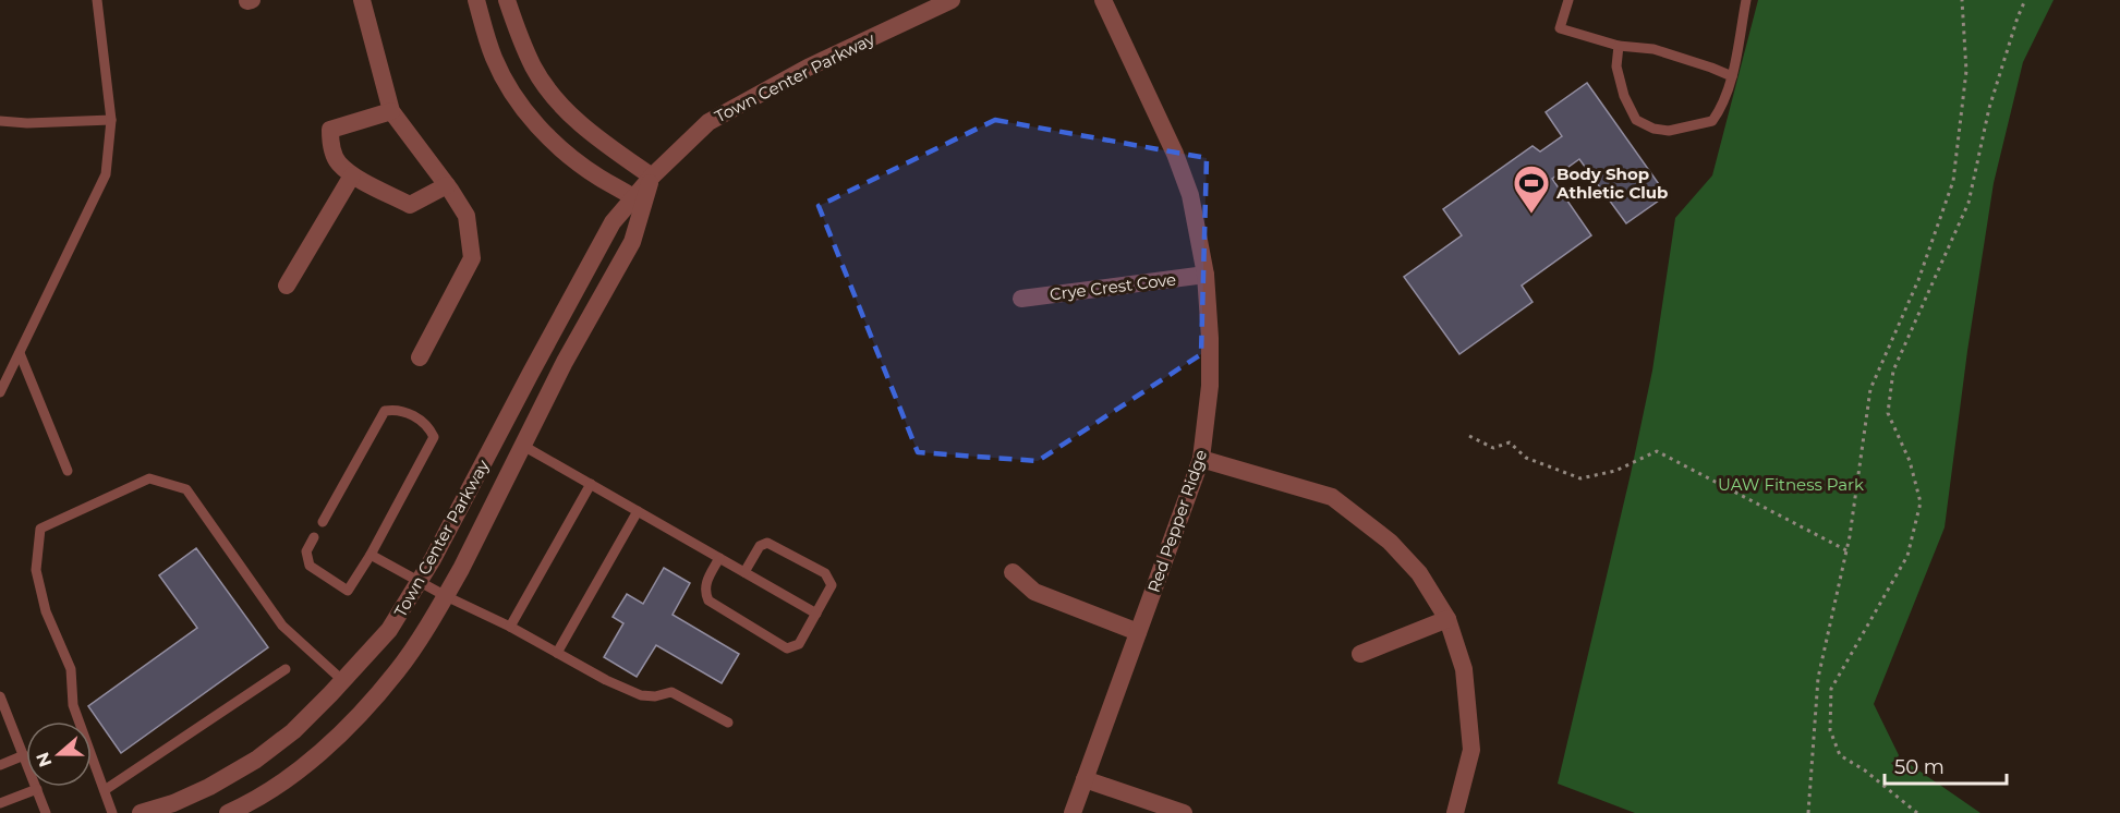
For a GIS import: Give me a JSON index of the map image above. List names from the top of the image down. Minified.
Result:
{"streets":{"street":["Town Center Parkway","Crye Crest Cove","Red Pepper Ridge"]},"crossings":[["Crye Crest Cove","Red Pepper Ridge"]],"parks":["UAW Fitness Park"],"places":{"sports":["Body Shop Athletic Club"]},"scale_bar":"50 m","north":"left"}
